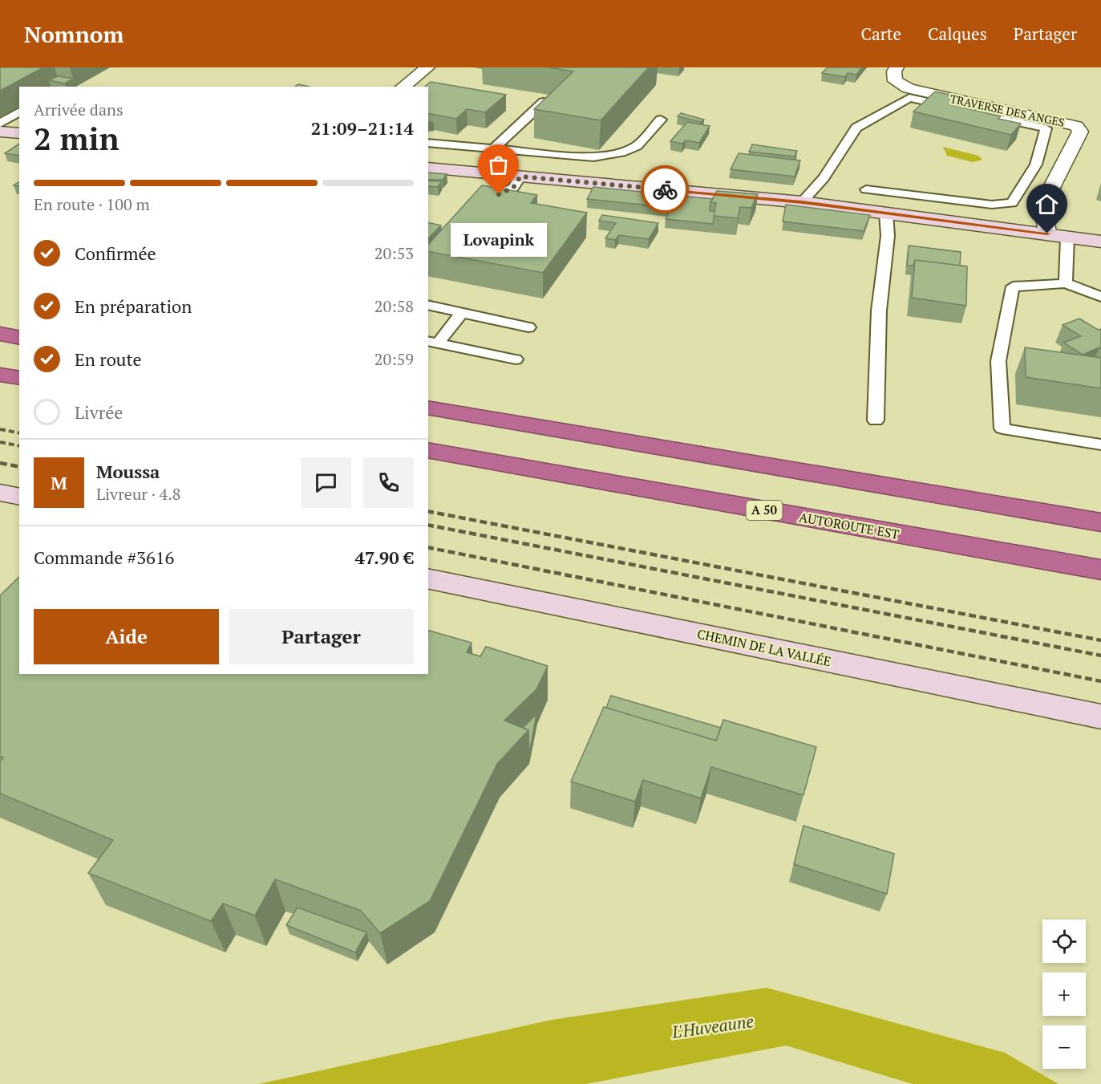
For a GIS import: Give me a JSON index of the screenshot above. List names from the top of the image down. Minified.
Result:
{"streets":{"highway":["A 50","AUTOROUTE EST"],"main road":["CHEMIN DE LA VALLÉE"],"street":["TRAVERSE DES ANGES"]},"water":["L'Huveaune"],"places":["Lovapink"],"page":{"header":"Nomnom","nav":["Carte","Calques","Partager"],"heading":["2 min","Arrivée dans","21:09–21:14"],"panel":["Moussa","Livreur · 4.8","Commande #3616","47.90 €"],"bar":"En route · 100 m","bubble":"Lovapink","list":[["Confirmée","20:53"],["En préparation","20:58"],["En route","20:59"],"Livrée"],"round":"M","buttons":["Aide","Partager"],"map_buttons":["+","−"]}}
